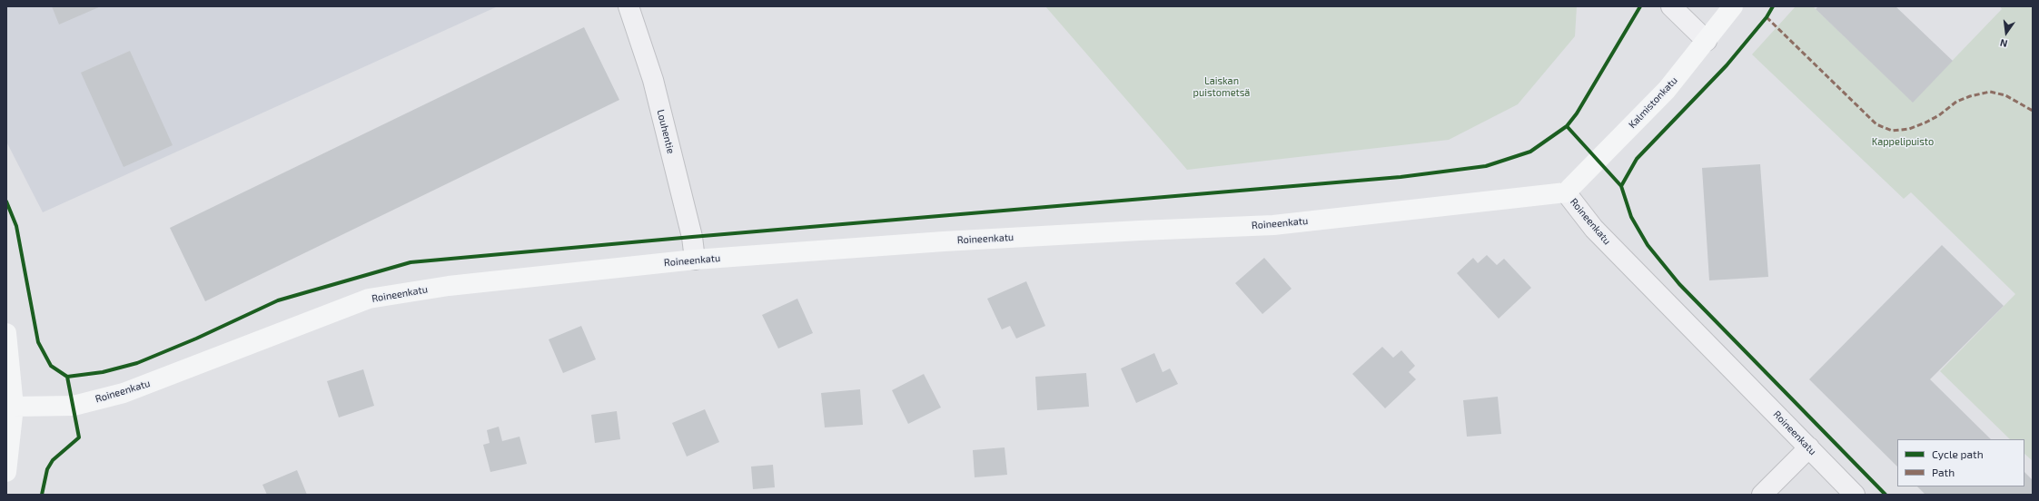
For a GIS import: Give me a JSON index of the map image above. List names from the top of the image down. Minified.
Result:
{"streets":{"street":["Kalmistonkatu","Louhentie","Roineenkatu"]},"crossings":[["Kalmistonkatu","Roineenkatu"],["Louhentie","Roineenkatu"]],"parks":["Laiskan puistometsä","Kappelipuisto"],"legend":["Cycle path","Path"],"north":"bottom"}
